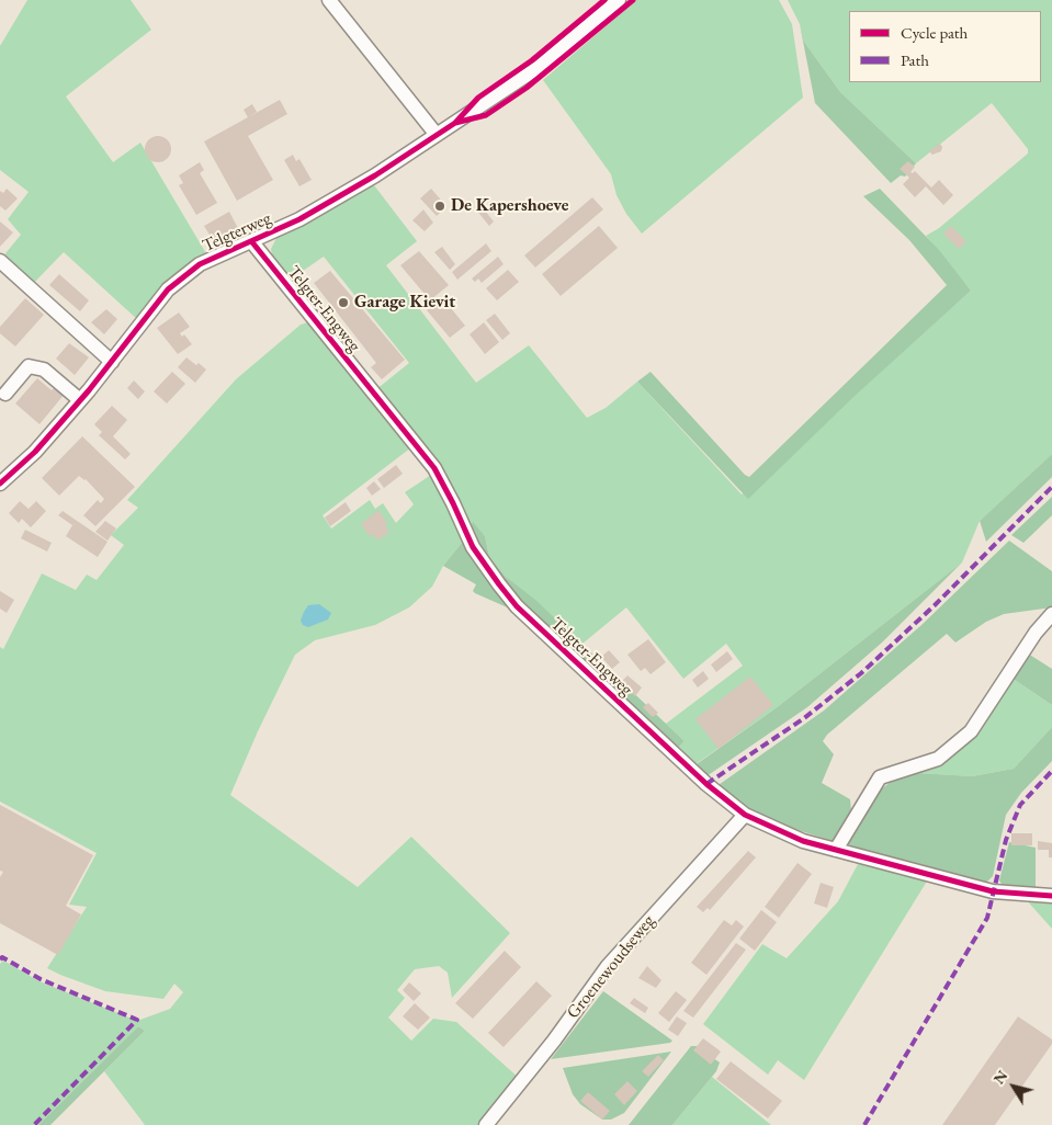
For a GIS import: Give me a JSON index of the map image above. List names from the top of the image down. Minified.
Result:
{"streets":{"street":["Telgterweg","Telgter-Engweg","Groenewoudseweg"]},"crossings":[["Telgterweg","Telgter-Engweg"],["Telgter-Engweg","Groenewoudseweg"]],"places":["De Kapershoeve","Garage Kievit"],"legend":["Cycle path","Path"],"north":"top left"}
